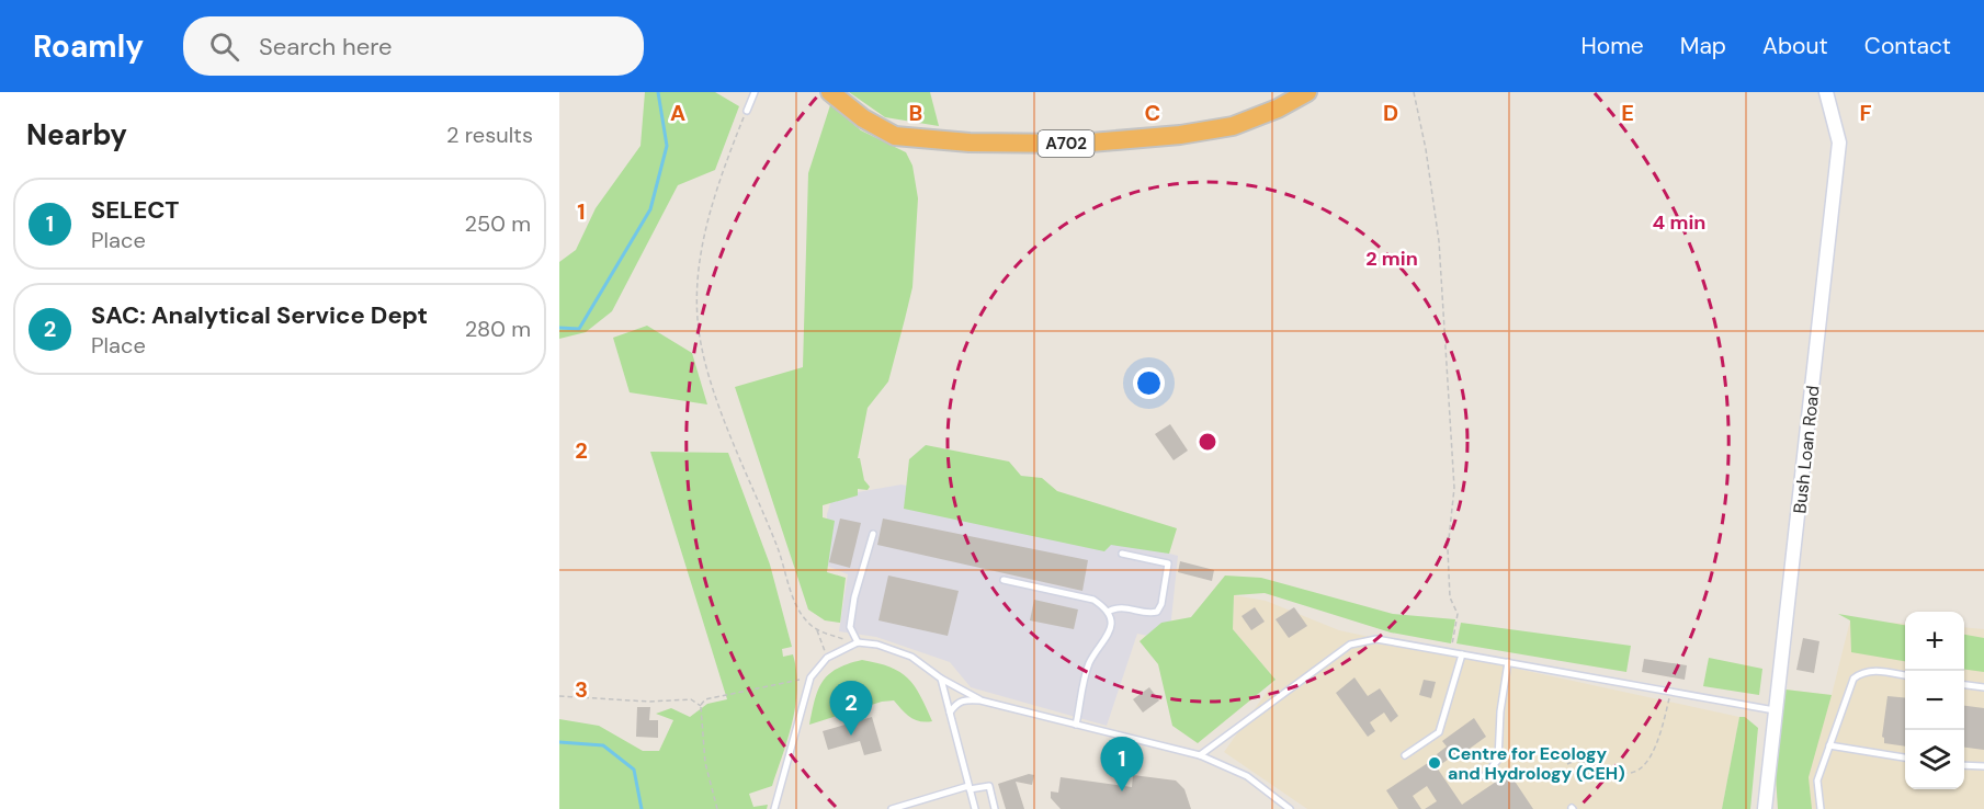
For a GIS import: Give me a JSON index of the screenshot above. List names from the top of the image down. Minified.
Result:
{"streets":{"highway":["A702"],"street":["Bush Loan Road"]},"places":["Centre for Ecology and Hydrology (CEH)"],"page":{"header":"Roamly","search":"Search here","nav":["Home","Map","About","Contact"],"heading":["Nearby","2 results"],"list":[{"mark":"1","name":"SELECT","note":"Place","value":"250 m"},{"mark":"2","name":"SAC: Analytical Service Dept","note":"Place","value":"280 m"}],"map_buttons":["+","−"],"pins":["2","1"]},"grid":{"columns":["A","B","C","D","E","F"],"rows":["1","2","3"]},"rings":["4 min","2 min"]}
